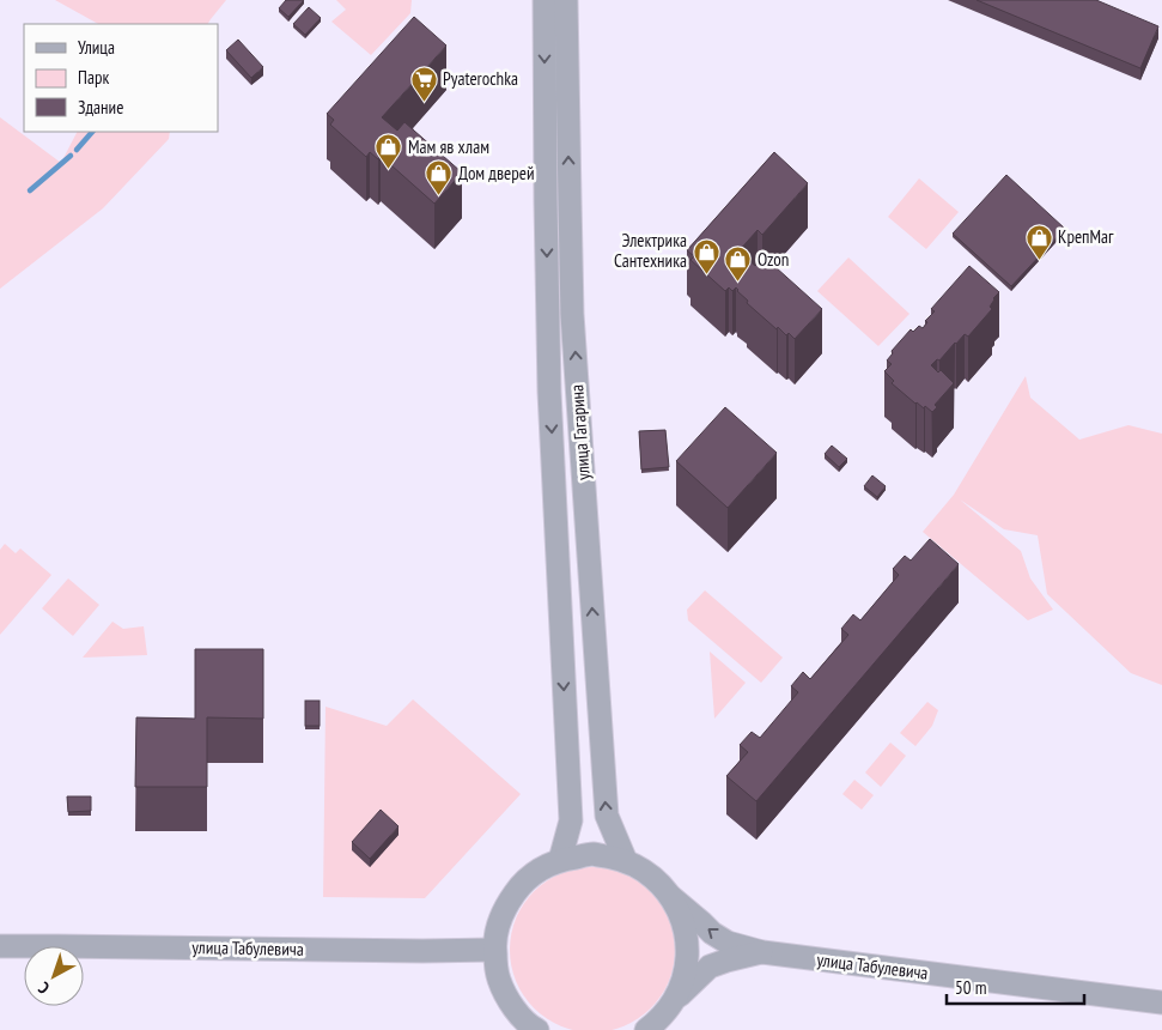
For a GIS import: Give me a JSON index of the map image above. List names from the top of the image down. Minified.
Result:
{"streets":{"street":["улица Гагарина","улица Табулевича"]},"places":{"supermarket":["Pyaterochka"],"shop":["Мам яв хлам","Дом дверей","КрепМаг","Электрика Сантехника","Ozon"]},"legend":["Улица","Парк","Здание"],"scale_bar":"50 m","north":"bottom left"}
